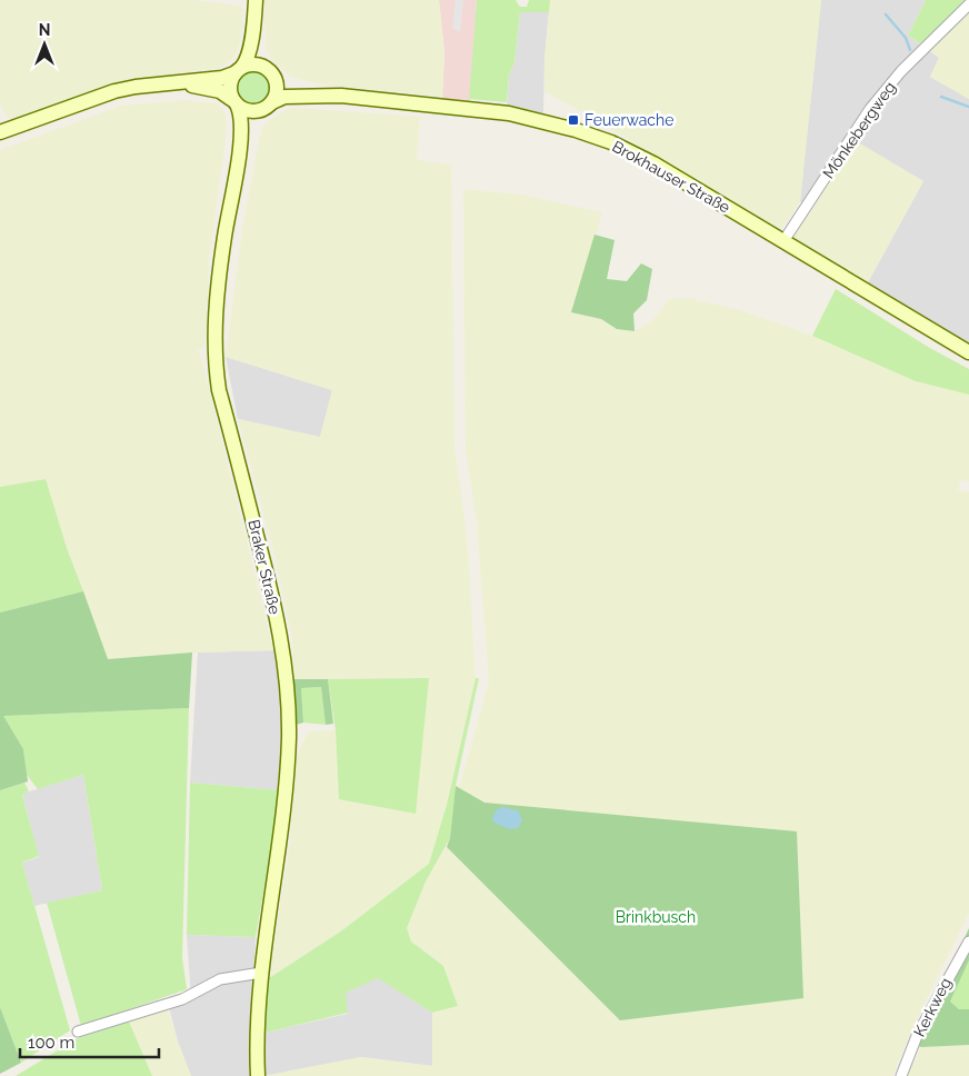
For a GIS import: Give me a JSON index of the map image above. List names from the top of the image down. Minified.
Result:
{"streets":{"street":["Mönkebergweg","Brokhauser Straße","Braker Straße","Kerkweg"]},"crossings":[["Mönkebergweg","Brokhauser Straße"],["Brokhauser Straße","Braker Straße"]],"parks":["Brinkbusch"],"places":{"transit":["Feuerwache"]},"scale_bar":"100 m","north":"top"}
